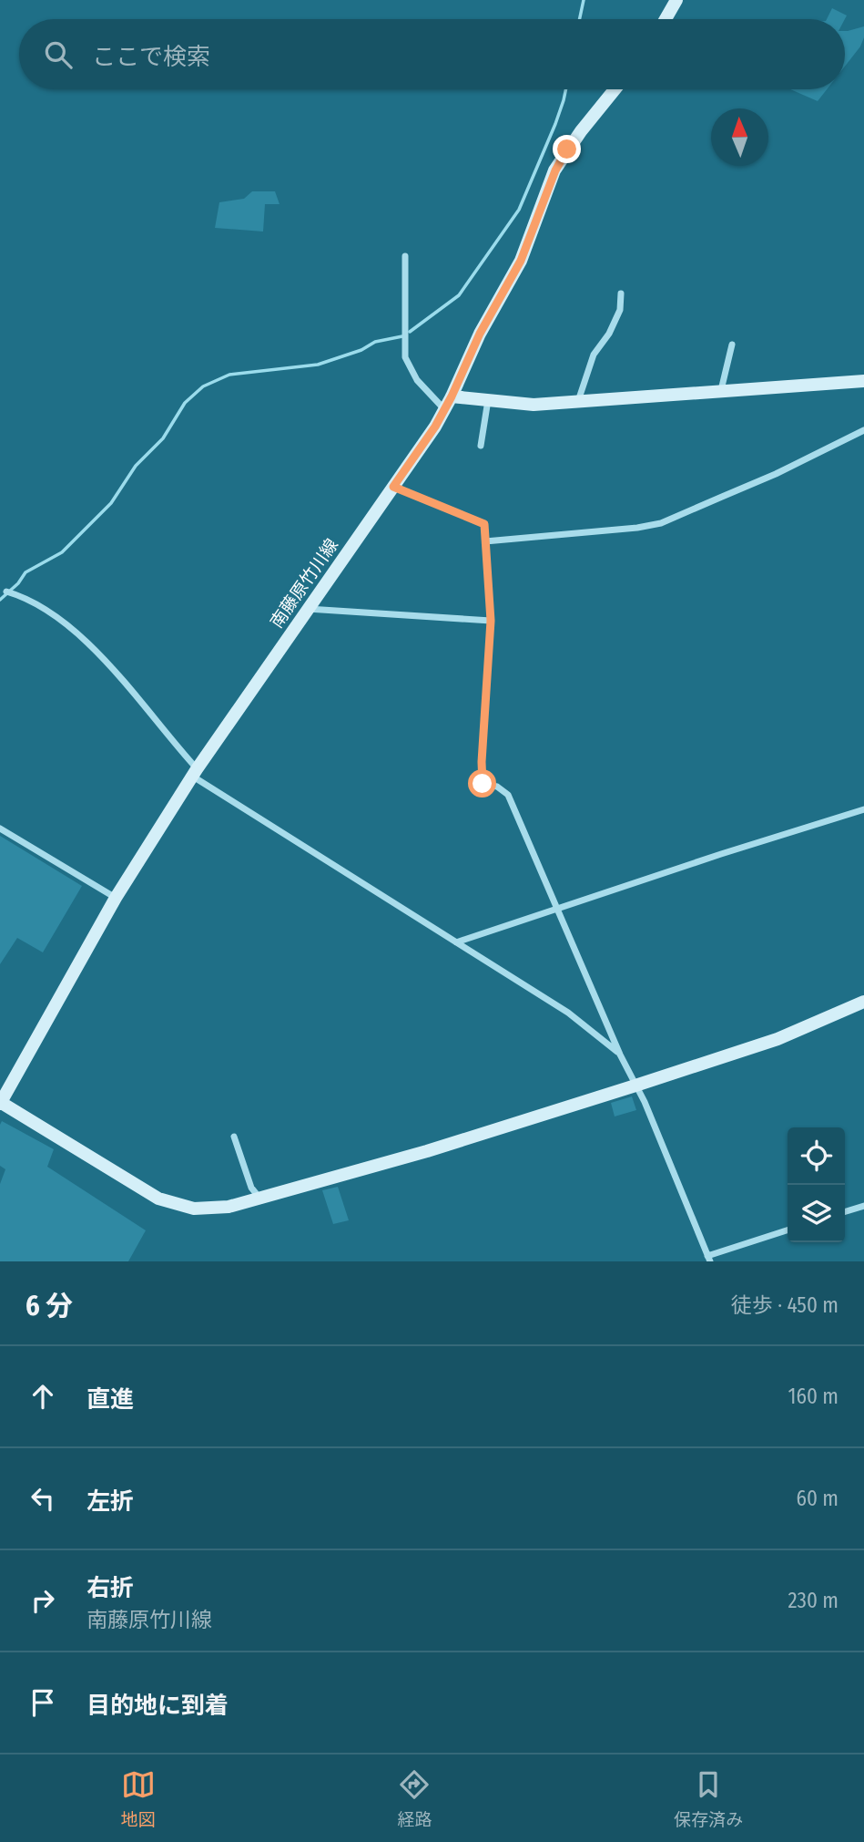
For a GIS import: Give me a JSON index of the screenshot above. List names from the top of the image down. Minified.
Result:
{"streets":{"street":["南藤原竹川線"]},"north":"top","page":{"search":"ここで検索","heading":["6 分","徒歩 · 450 m"],"list":[["直進","160 m"],["左折","60 m"],["右折","南藤原竹川線","230 m"],"目的地に到着"],"nav":["地図","経路","保存済み"]}}
